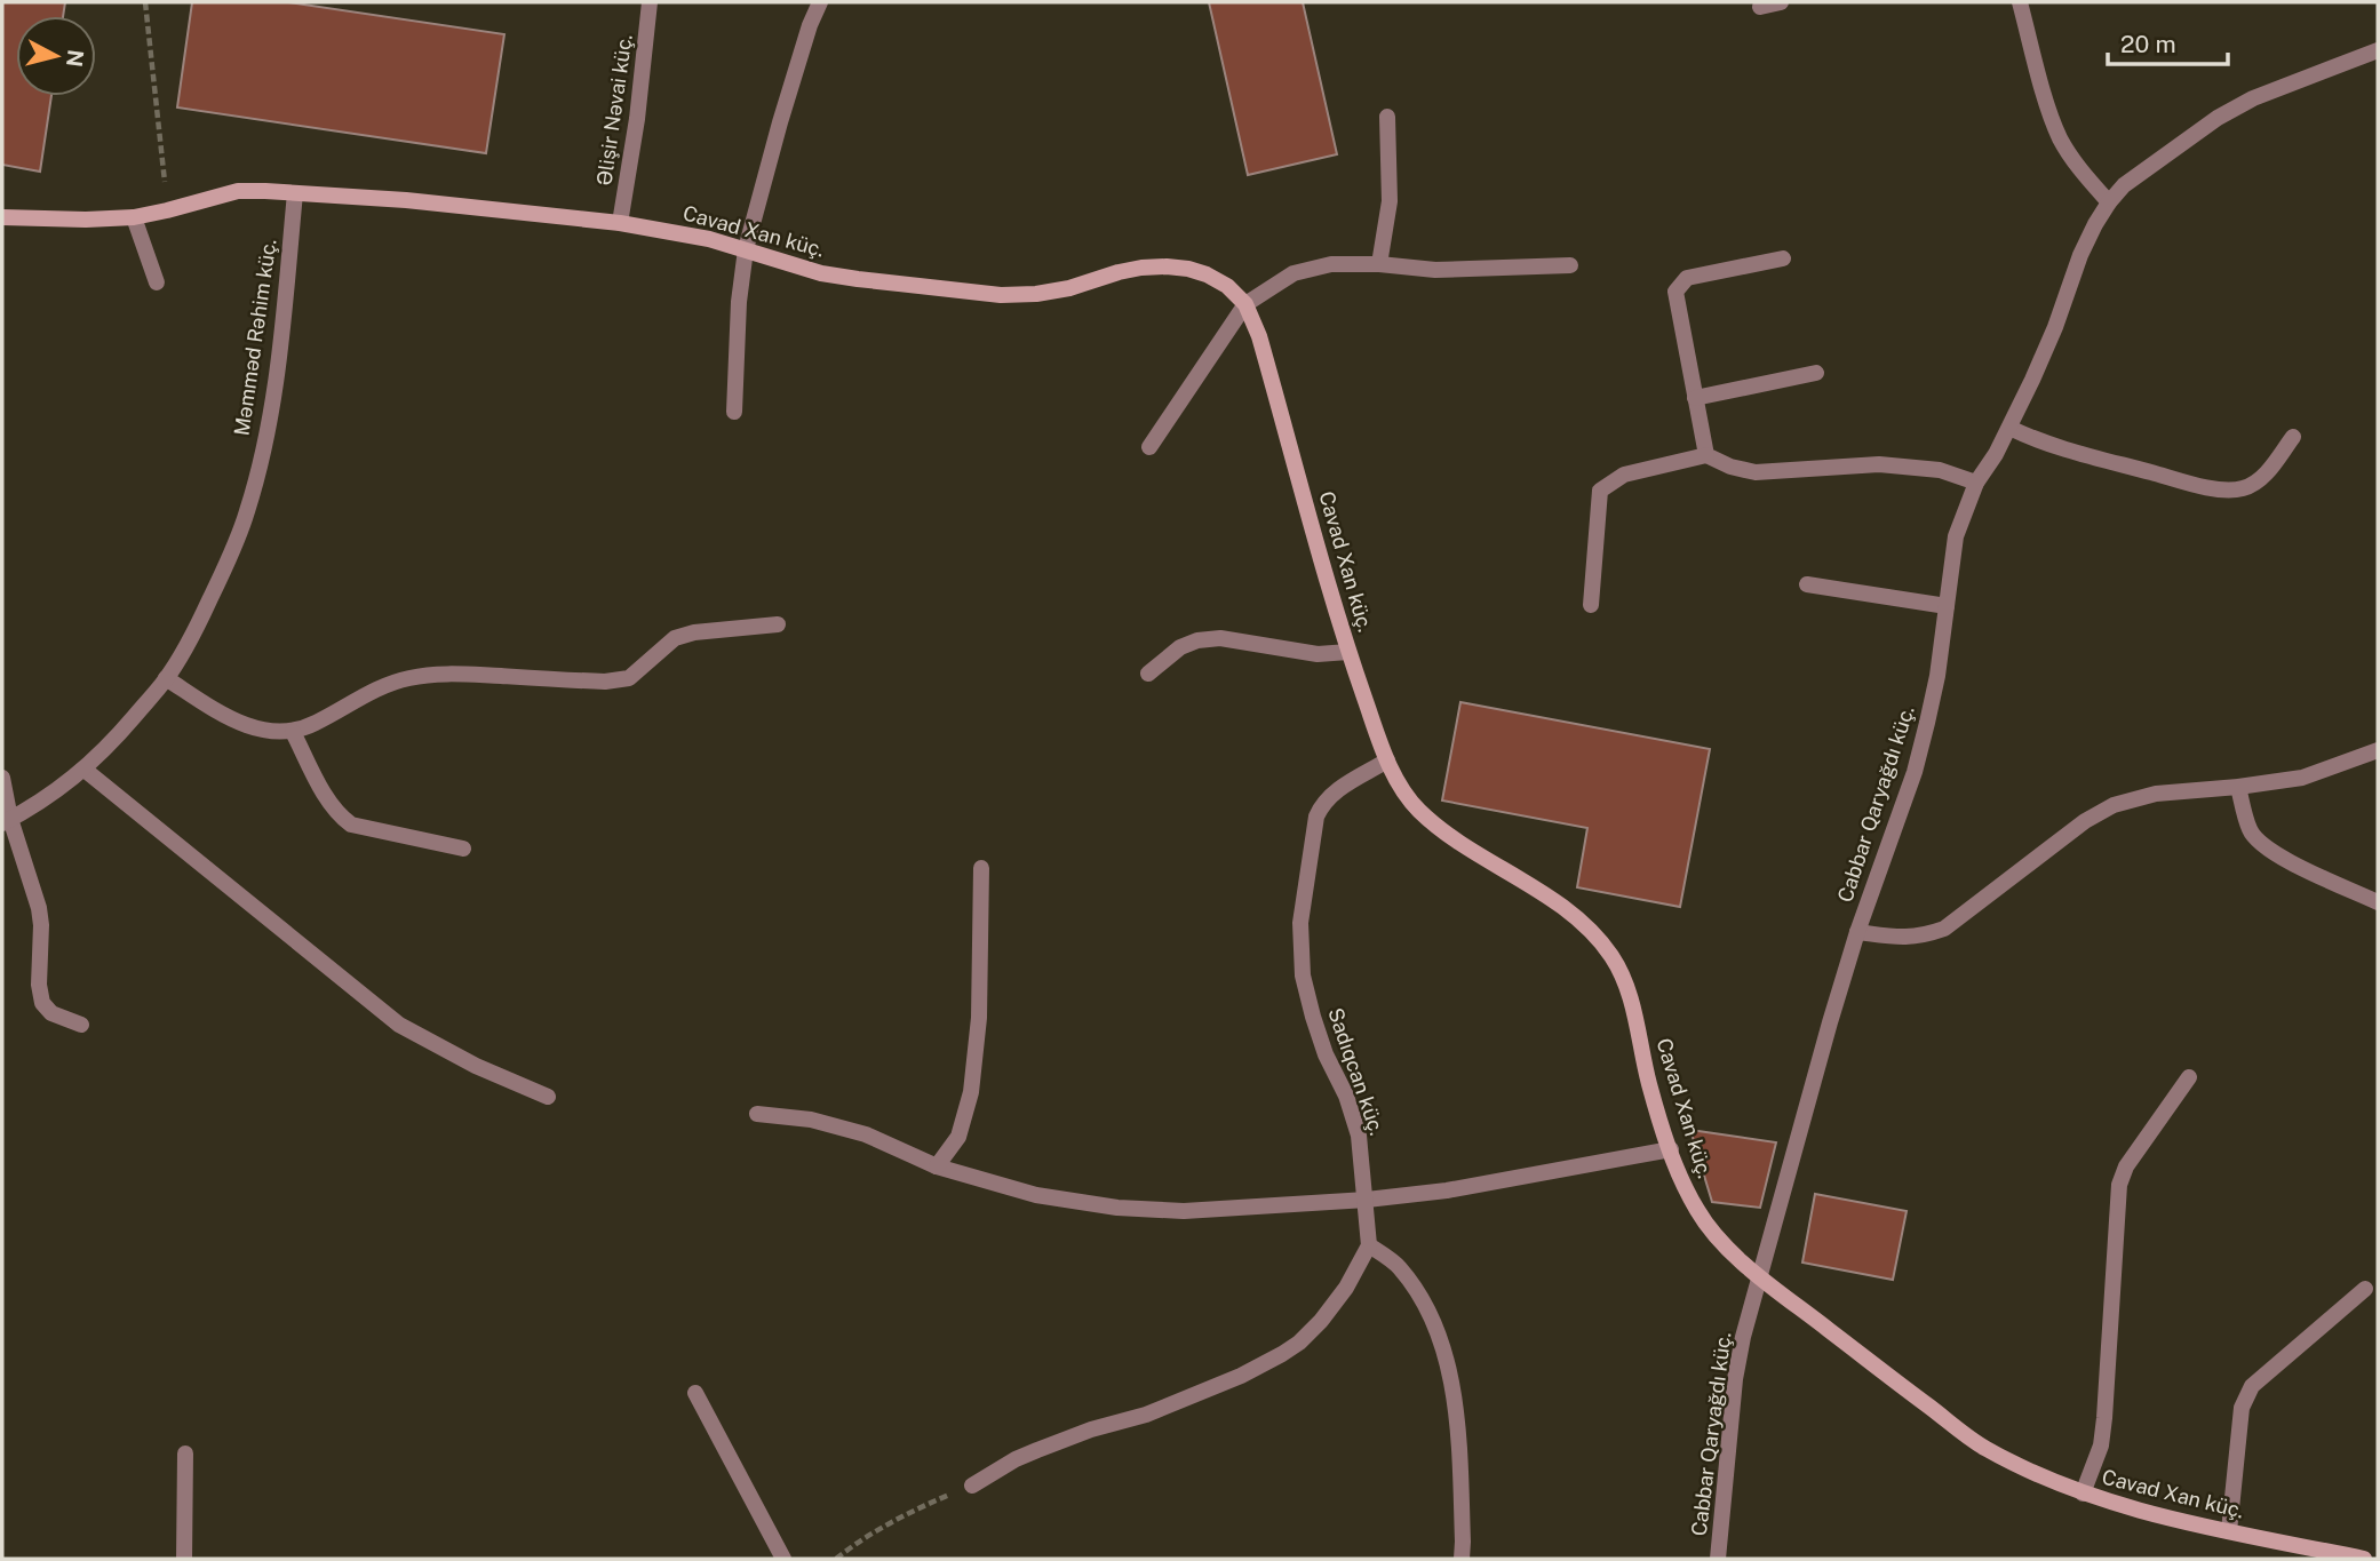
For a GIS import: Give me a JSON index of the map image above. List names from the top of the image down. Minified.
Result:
{"streets":{"street":["Əlişir Nəvai küç.","Cavad Xan küç.","Məmməd Rəhim küç.","Cabbar Qaryağdı küç.","Sadıqcan küç."]},"crossings":[["Əlişir Nəvai küç.","Cavad Xan küç."],["Cavad Xan küç.","Məmməd Rəhim küç."],["Cavad Xan küç.","Cabbar Qaryağdı küç."],["Cavad Xan küç.","Sadıqcan küç."]],"scale_bar":"20 m","north":"right"}
